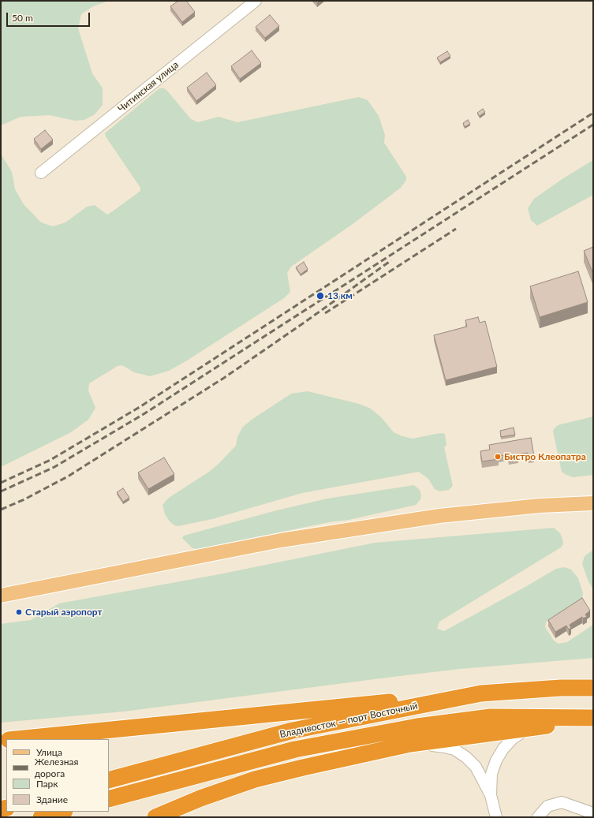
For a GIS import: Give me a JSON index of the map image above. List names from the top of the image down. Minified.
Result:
{"streets":{"highway":["Владивосток — порт Восточный"],"street":["Читинская улица"]},"places":["13 км","Бистро Клеопатра","Старый аэропорт"],"legend":["Улица","Железная дорога","Парк","Здание"],"scale_bar":"50 m"}
